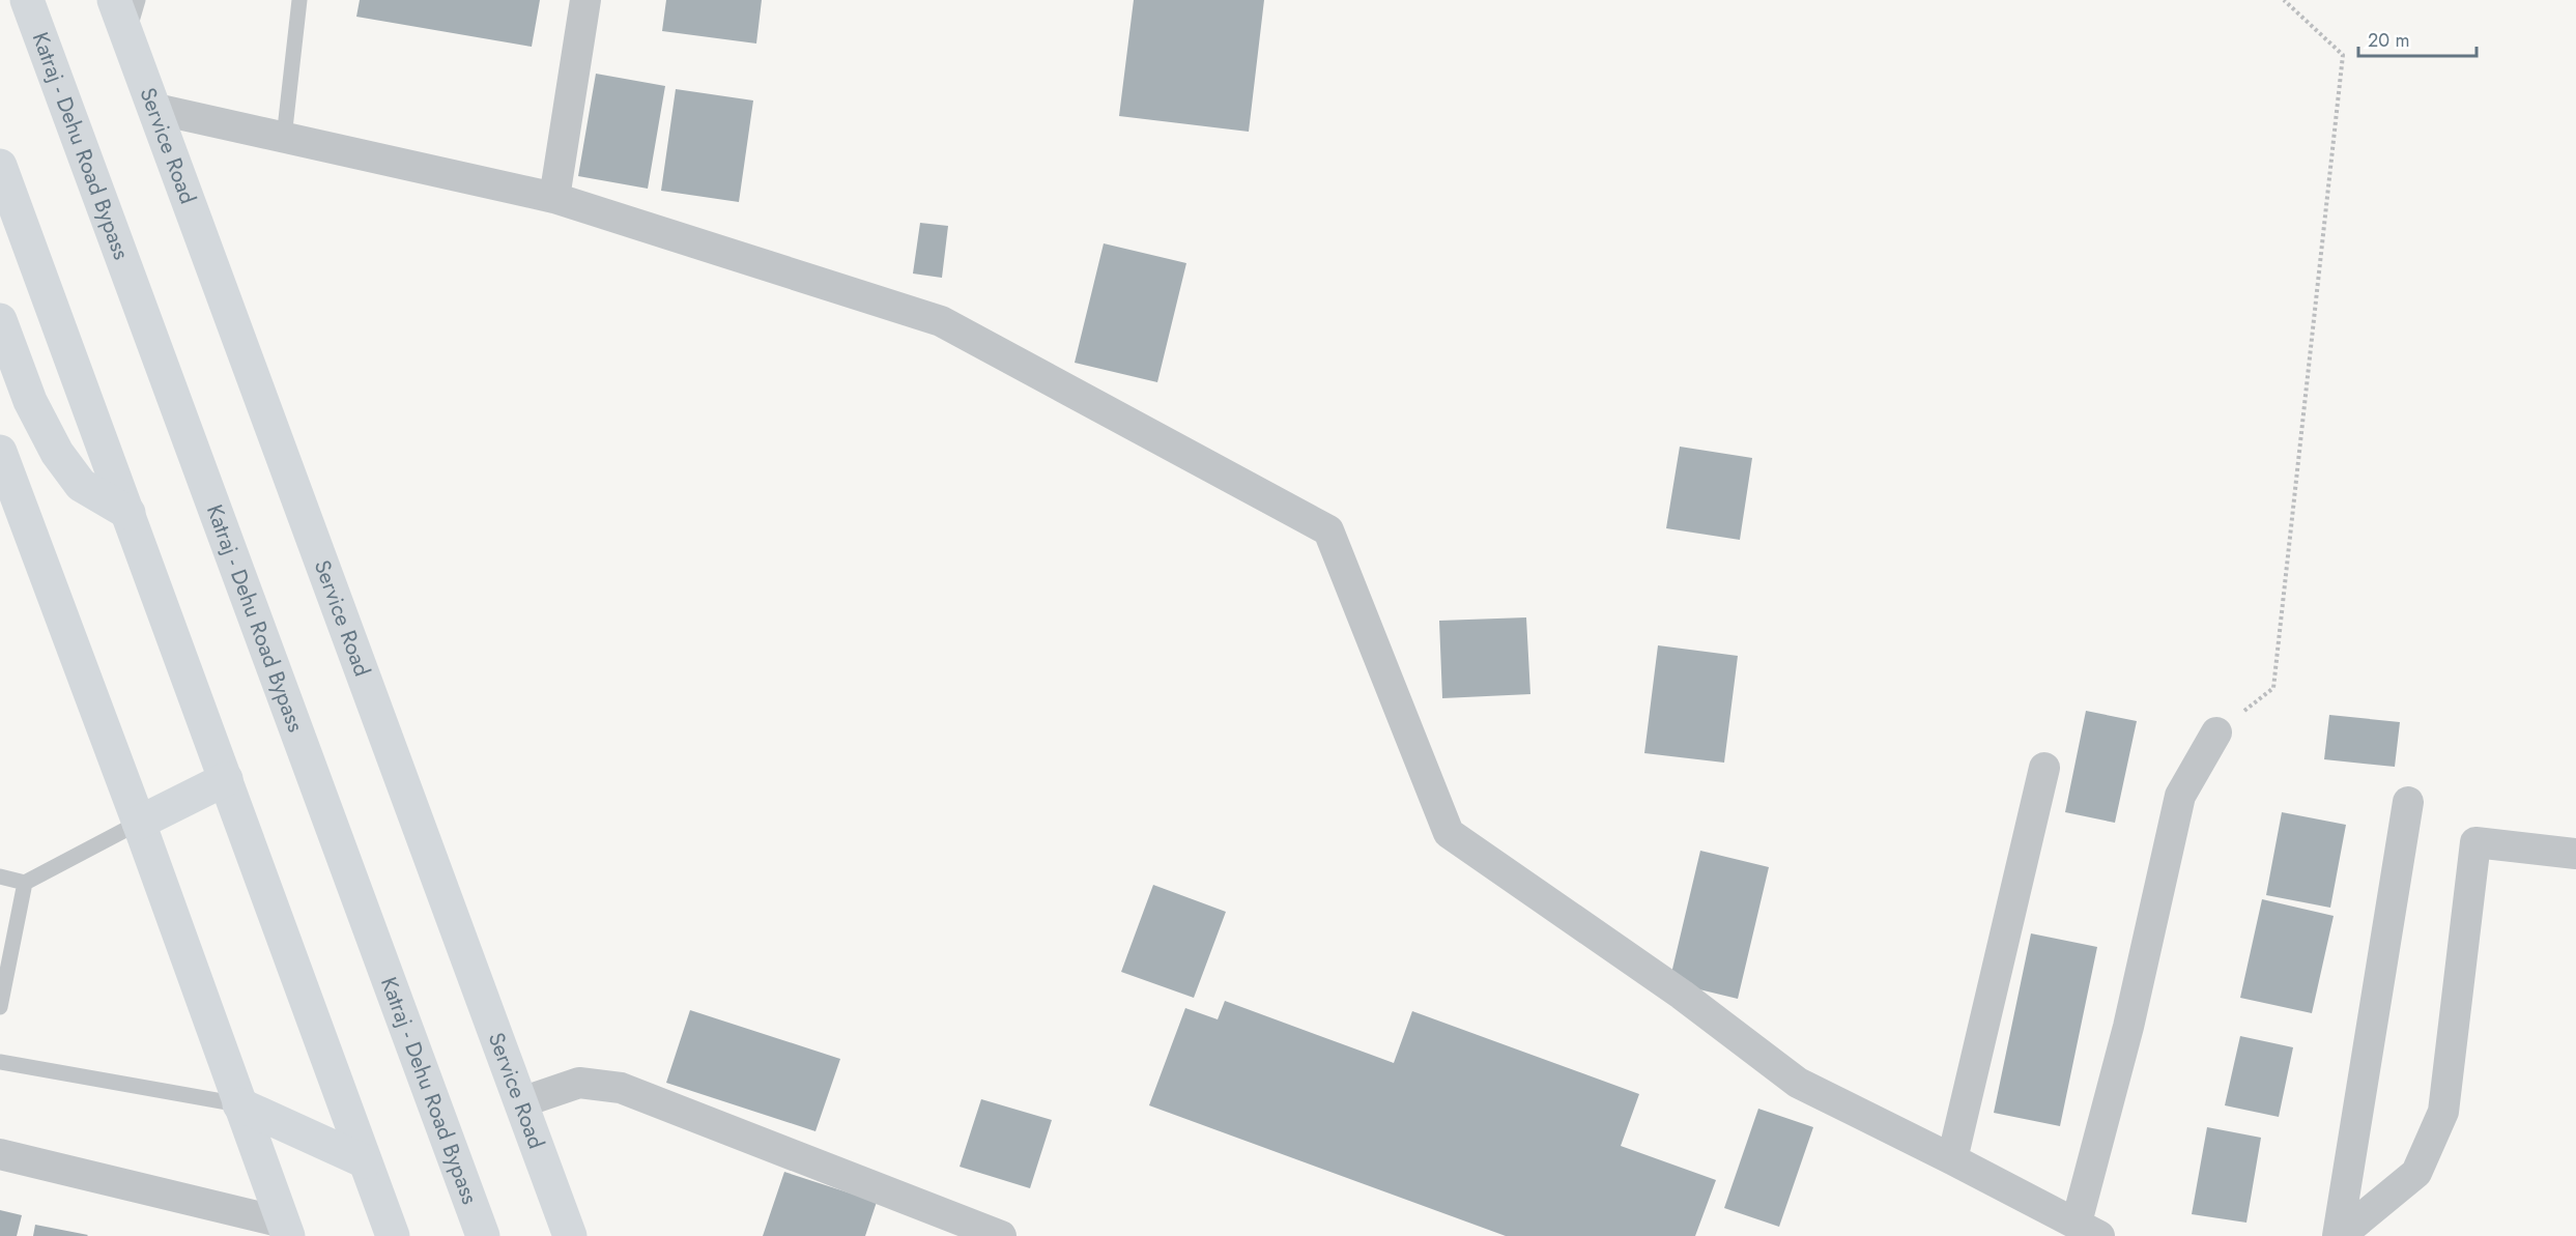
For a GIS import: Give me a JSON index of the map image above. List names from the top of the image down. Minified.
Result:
{"streets":{"main road":["Katraj - Dehu Road Bypass","Service Road"]},"scale_bar":"20 m"}
